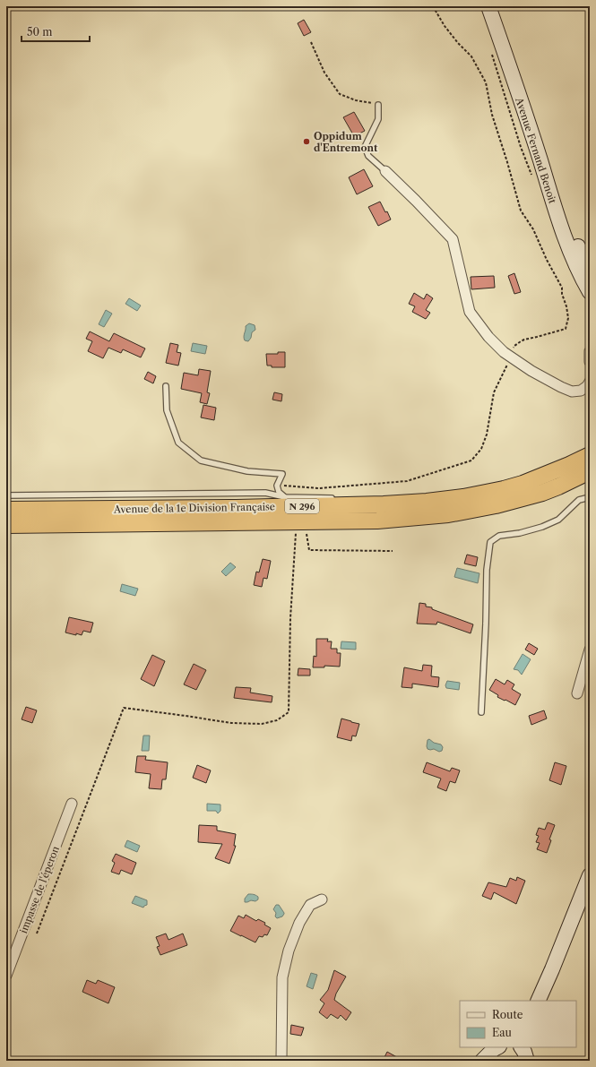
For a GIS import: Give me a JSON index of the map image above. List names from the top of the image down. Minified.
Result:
{"streets":{"highway":["N 296","Avenue de la 1e Division Française"],"main road":["Avenue Fernand Benoit"],"street":["impasse de l'éperon"]},"places":["Oppidum d'Entremont"],"legend":["Route","Eau"],"scale_bar":"50 m"}
